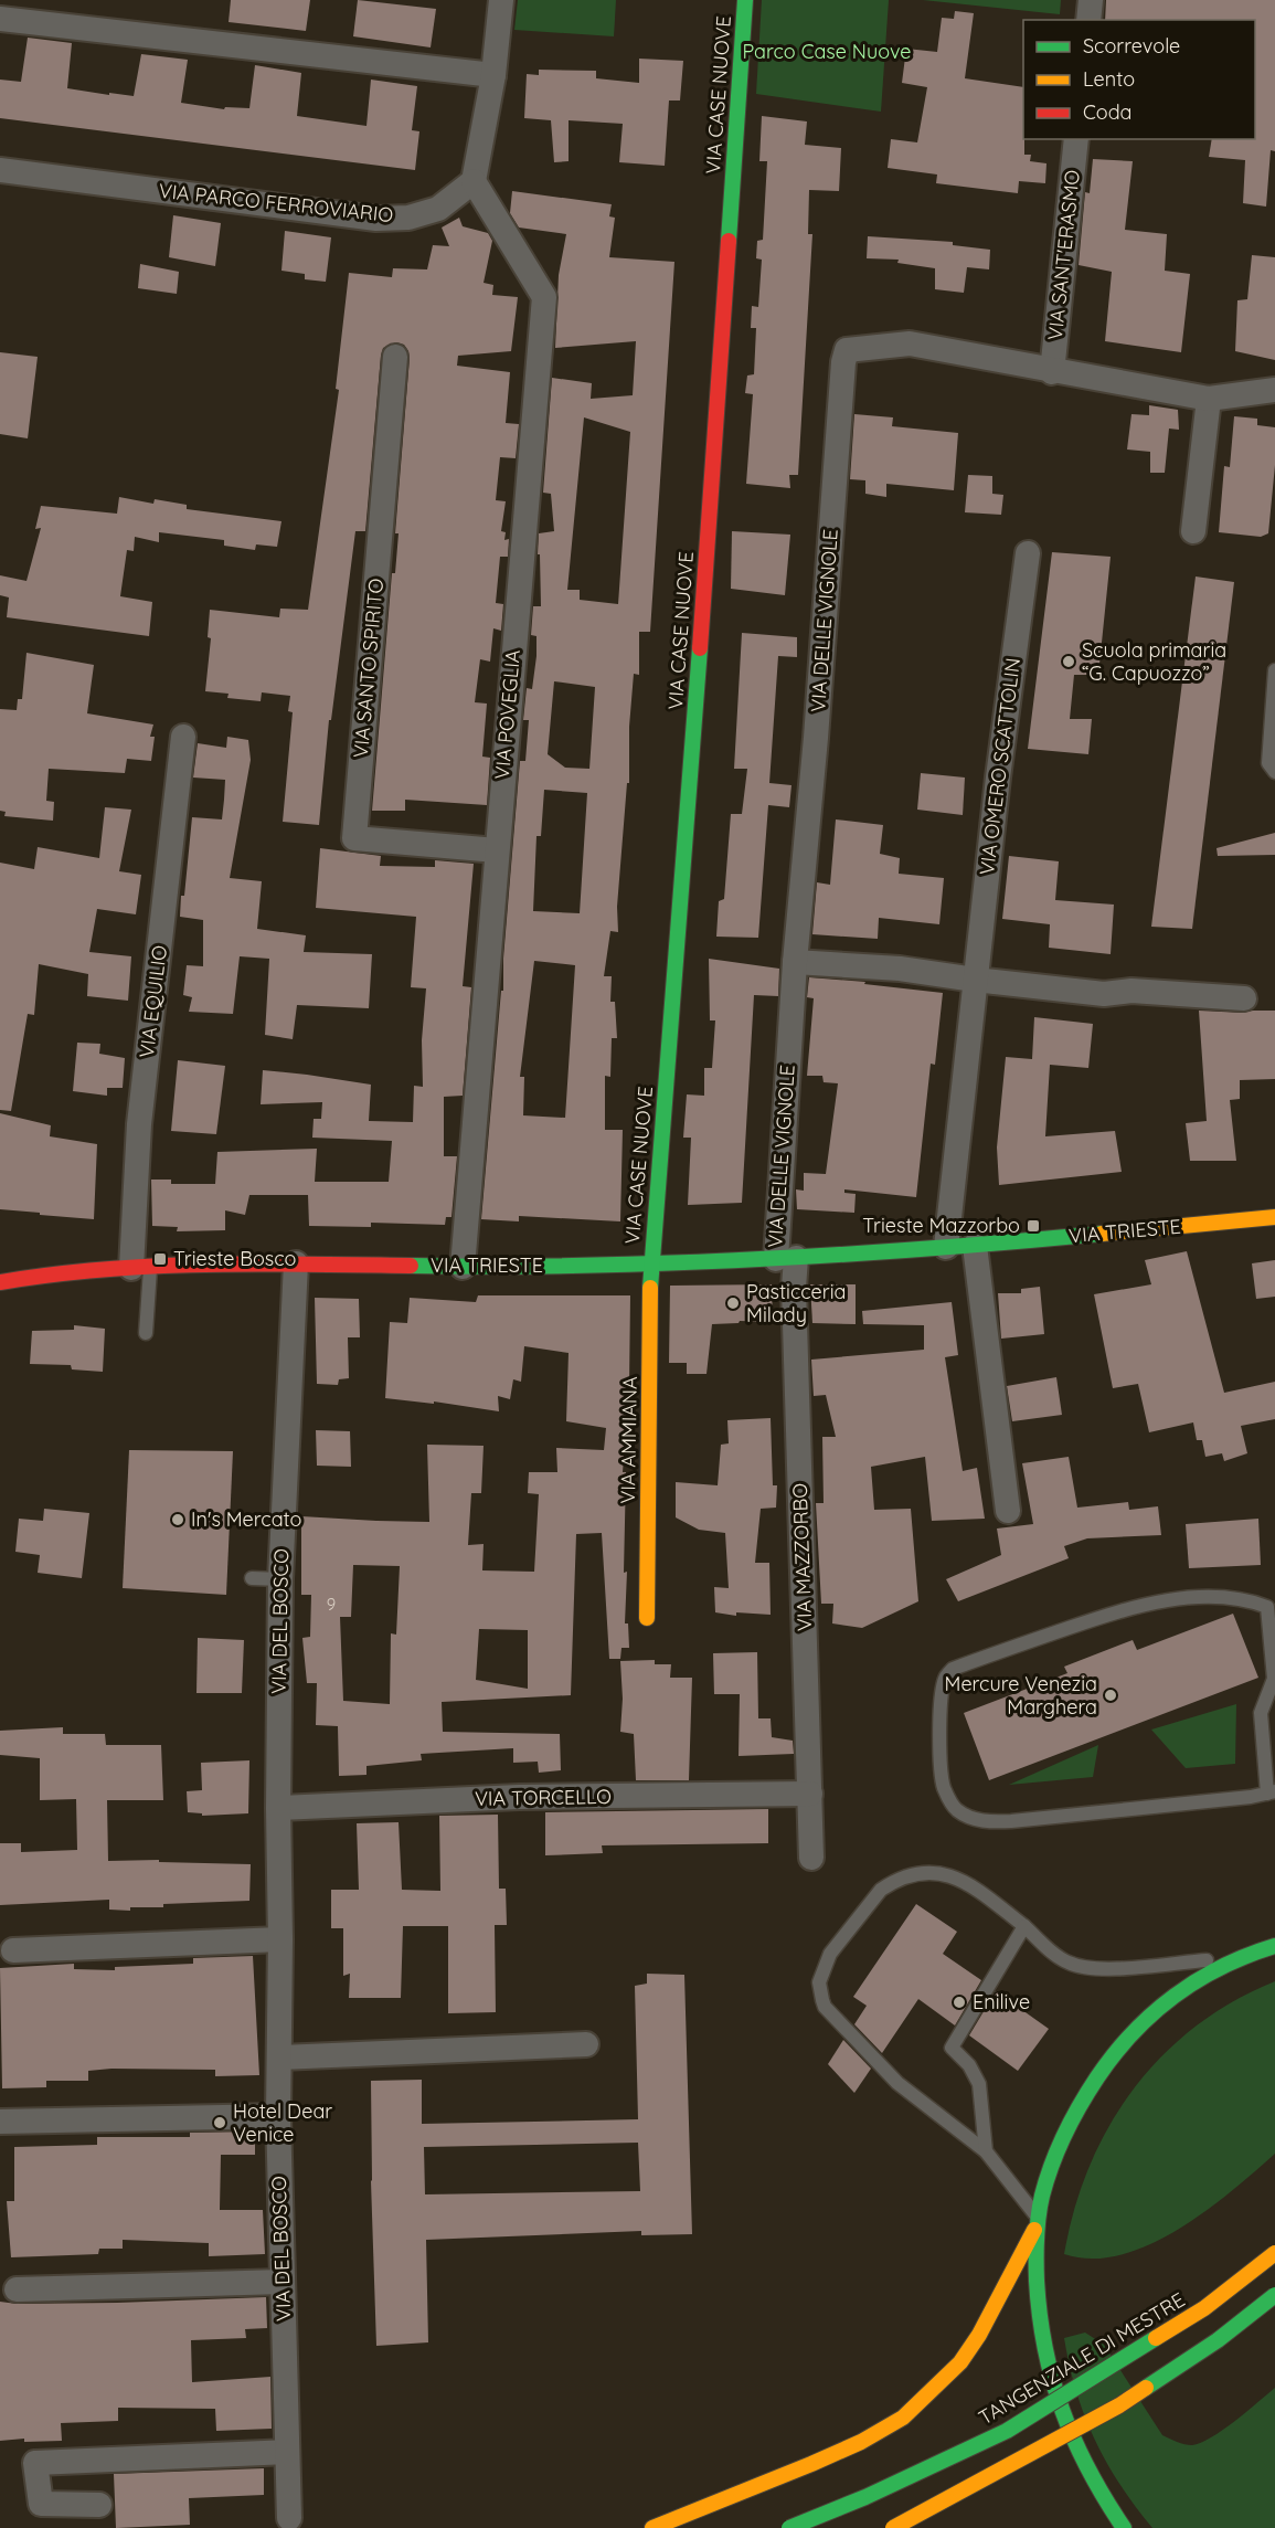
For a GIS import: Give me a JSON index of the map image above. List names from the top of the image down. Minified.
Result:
{"streets":{"main road":["VIA CASE NUOVE","VIA TRIESTE","VIA AMMIANA","TANGENZIALE DI MESTRE"],"street":["VIA PARCO FERROVIARIO","VIA SANT'ERASMO","VIA DELLE VIGNOLE","VIA SANTO SPIRITO","VIA POVEGLIA","VIA OMERO SCATTOLIN","VIA EQUILIO","VIA MAZZORBO","VIA DEL BOSCO","VIA TORCELLO"]},"crossings":[["VIA CASE NUOVE","VIA TRIESTE"],["VIA CASE NUOVE","VIA AMMIANA"],["VIA PARCO FERROVIARIO","VIA POVEGLIA"],["VIA SANT'ERASMO","VIA DELLE VIGNOLE"],["VIA DELLE VIGNOLE","VIA TRIESTE"],["VIA DELLE VIGNOLE","VIA MAZZORBO"],["VIA SANTO SPIRITO","VIA POVEGLIA"],["VIA POVEGLIA","VIA TRIESTE"],["VIA OMERO SCATTOLIN","VIA TRIESTE"],["VIA EQUILIO","VIA TRIESTE"],["VIA TRIESTE","VIA AMMIANA"],["VIA TRIESTE","VIA MAZZORBO"],["VIA TRIESTE","VIA DEL BOSCO"],["VIA MAZZORBO","VIA TORCELLO"],["VIA DEL BOSCO","VIA TORCELLO"]],"parks":["Parco Case Nuove"],"places":{"other":["Scuola primaria “G. Capuozzo”","Pasticceria Milady","In's Mercato","Mercure Venezia Marghera","Enilive","Hotel Dear Venice"],"transit":["Trieste Mazzorbo","Trieste Bosco"]},"house_numbers":["9"],"legend":["Scorrevole","Lento","Coda"]}
